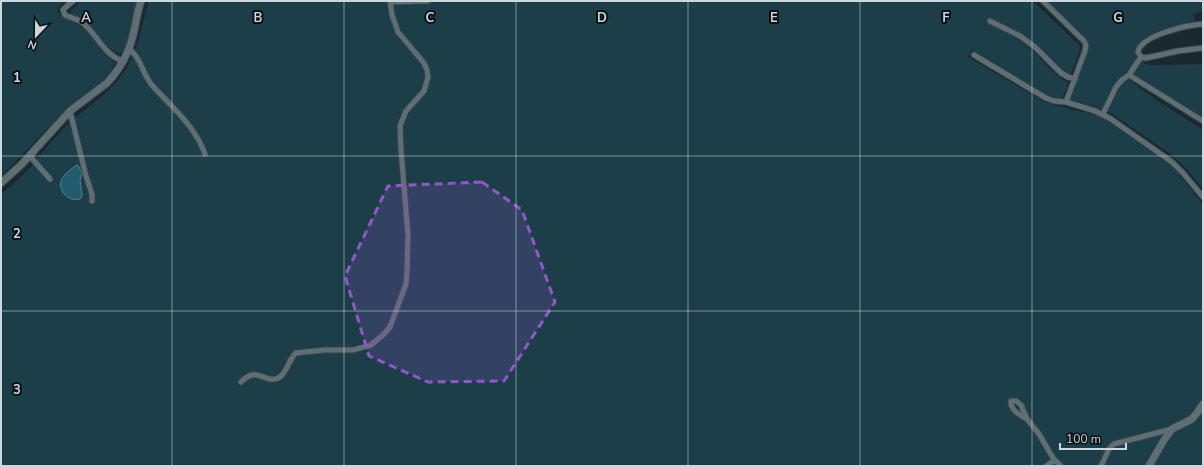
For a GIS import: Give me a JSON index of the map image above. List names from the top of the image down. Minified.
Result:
{"scale_bar":"100 m","north":"bottom","grid":{"columns":["A","B","C","D","E","F","G"],"rows":["1","2","3"]}}
